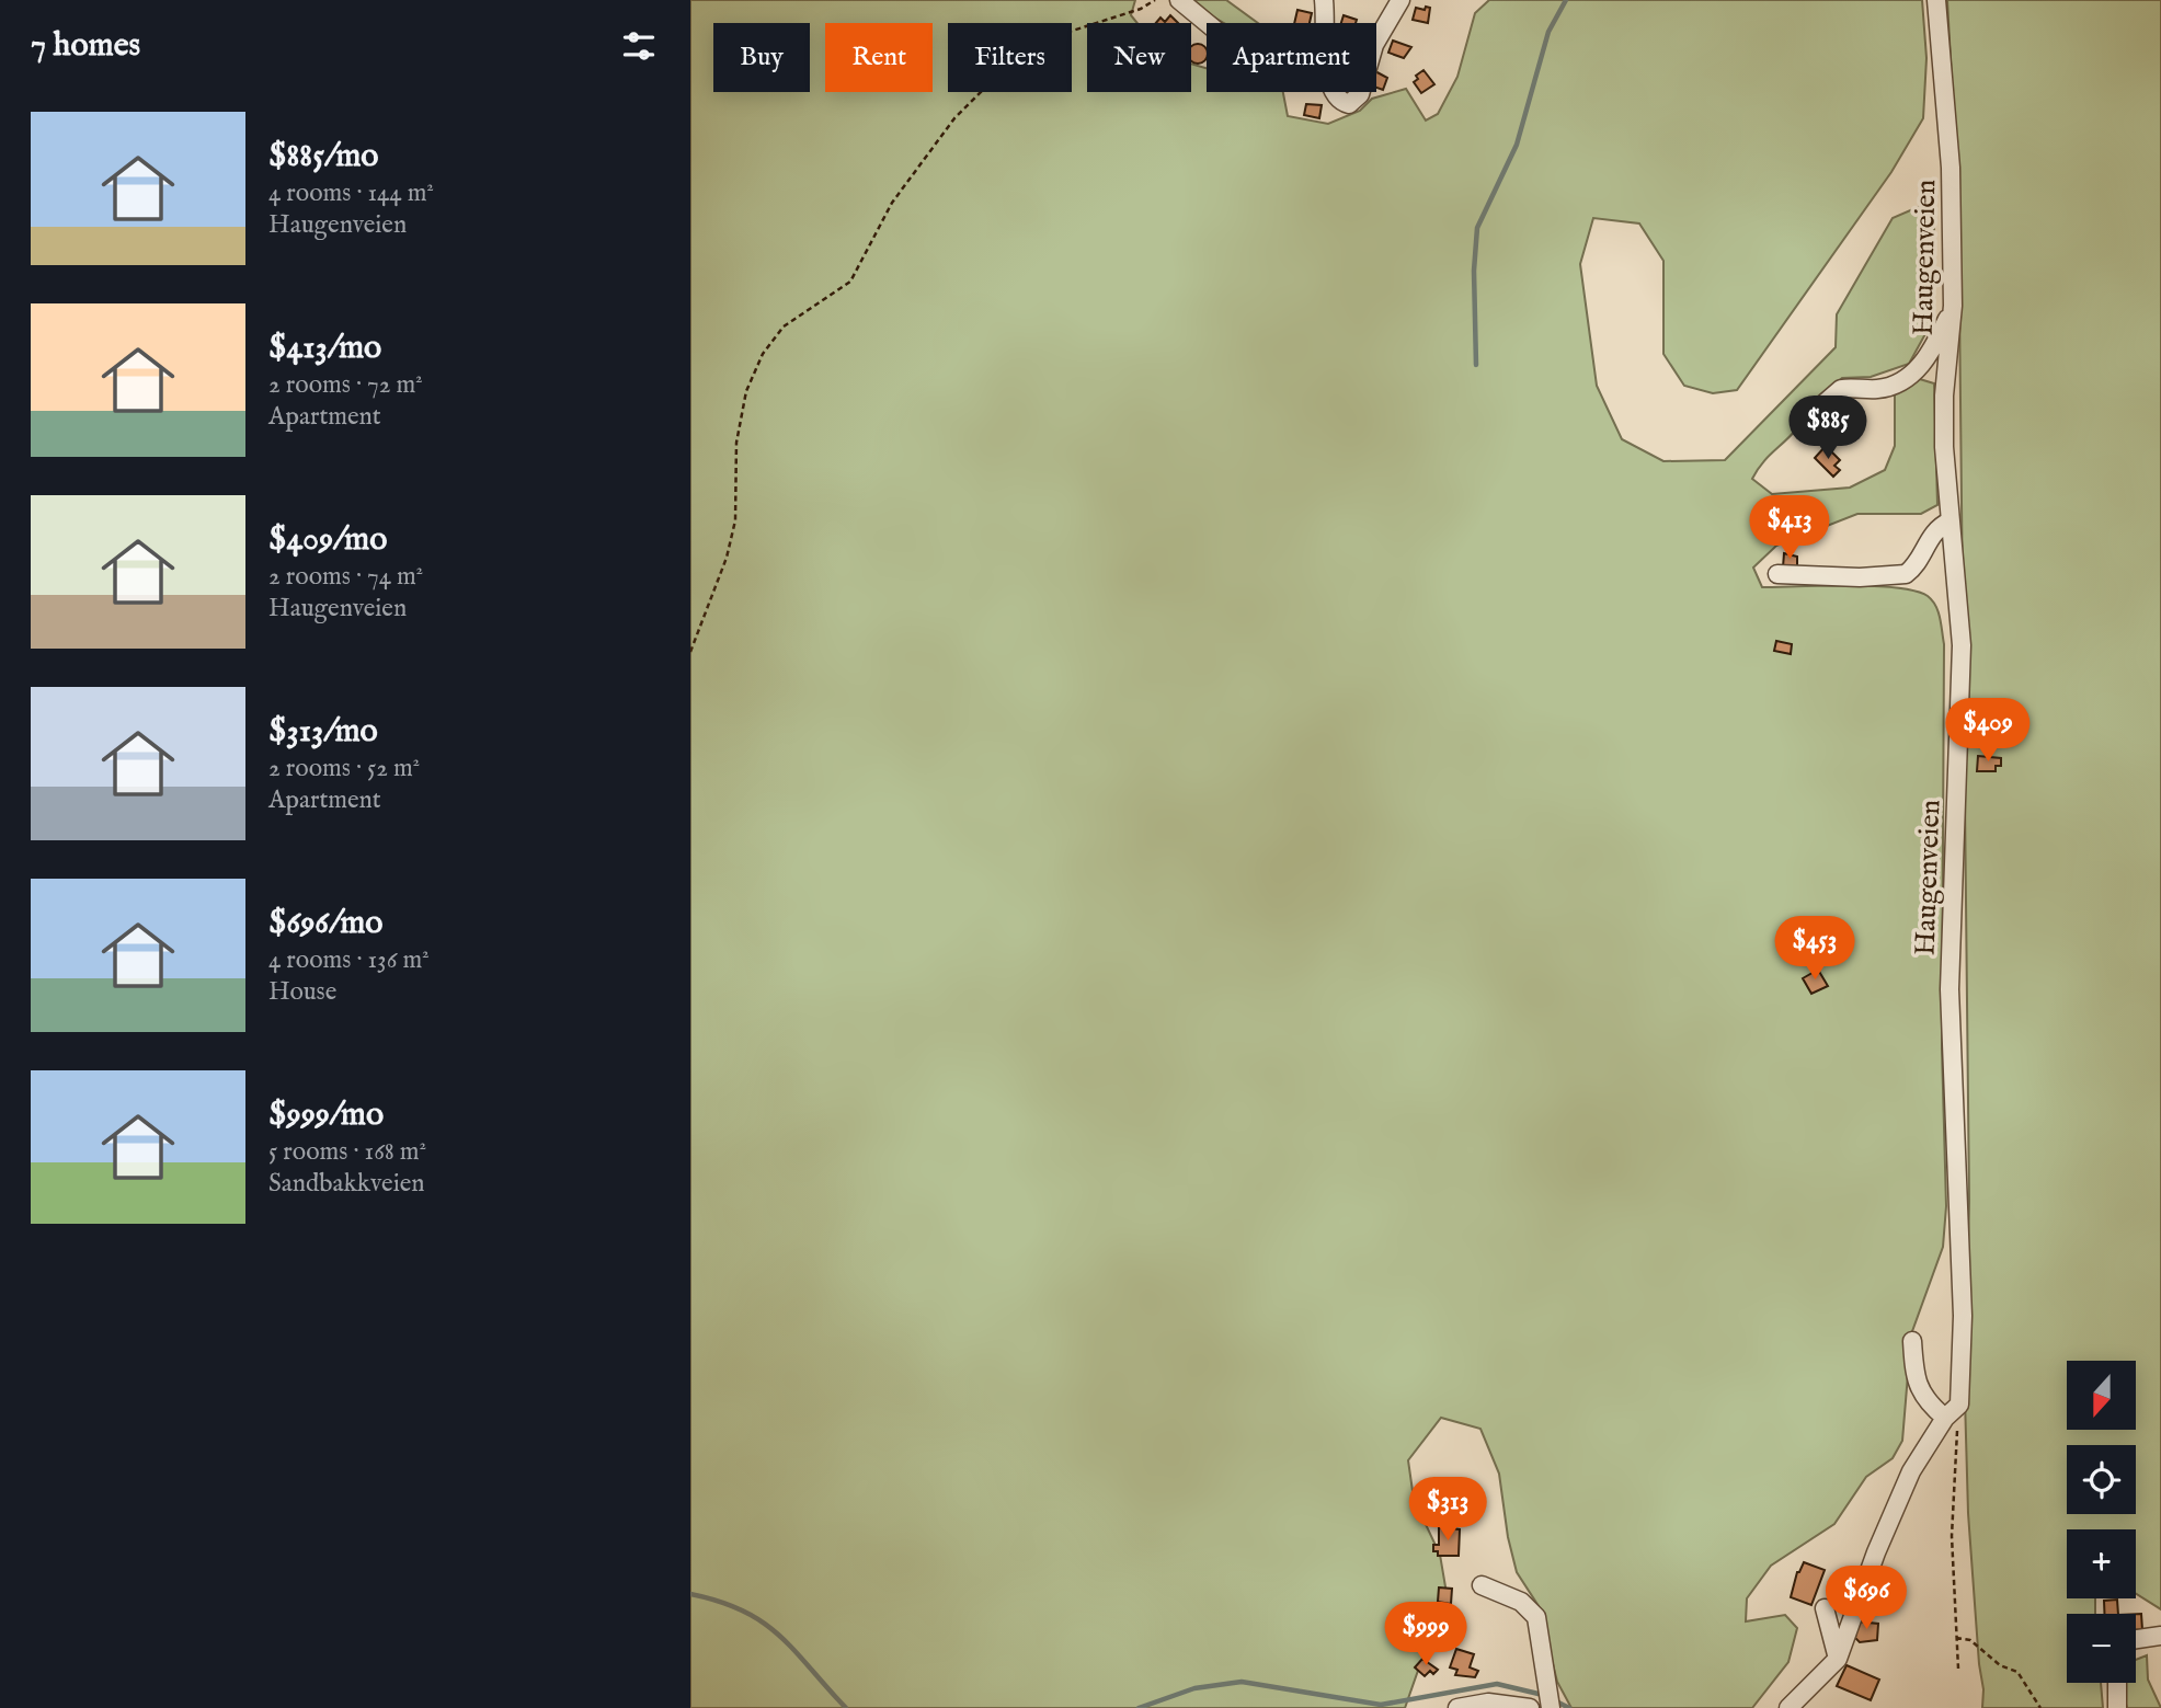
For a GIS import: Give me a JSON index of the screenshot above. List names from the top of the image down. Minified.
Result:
{"streets":{"street":["Haugenveien"]},"north":"bottom","page":{"heading":"7 homes","chip":["Buy","Rent","Filters","New","Apartment"],"list":[{"name":"$885/mo","note":"4 rooms · 144 m² · Haugenveien"},{"name":"$413/mo","note":"2 rooms · 72 m² · Apartment"},{"name":"$409/mo","note":"2 rooms · 74 m² · Haugenveien"},{"name":"$313/mo","note":"2 rooms · 52 m² · Apartment"},{"name":"$696/mo","note":"4 rooms · 136 m² · House"},{"name":"$999/mo","note":"5 rooms · 168 m² · Sandbakkveien"}],"price":["$885","$413","$409","$453","$313","$696","$999"],"map_buttons":["+","−"]}}
